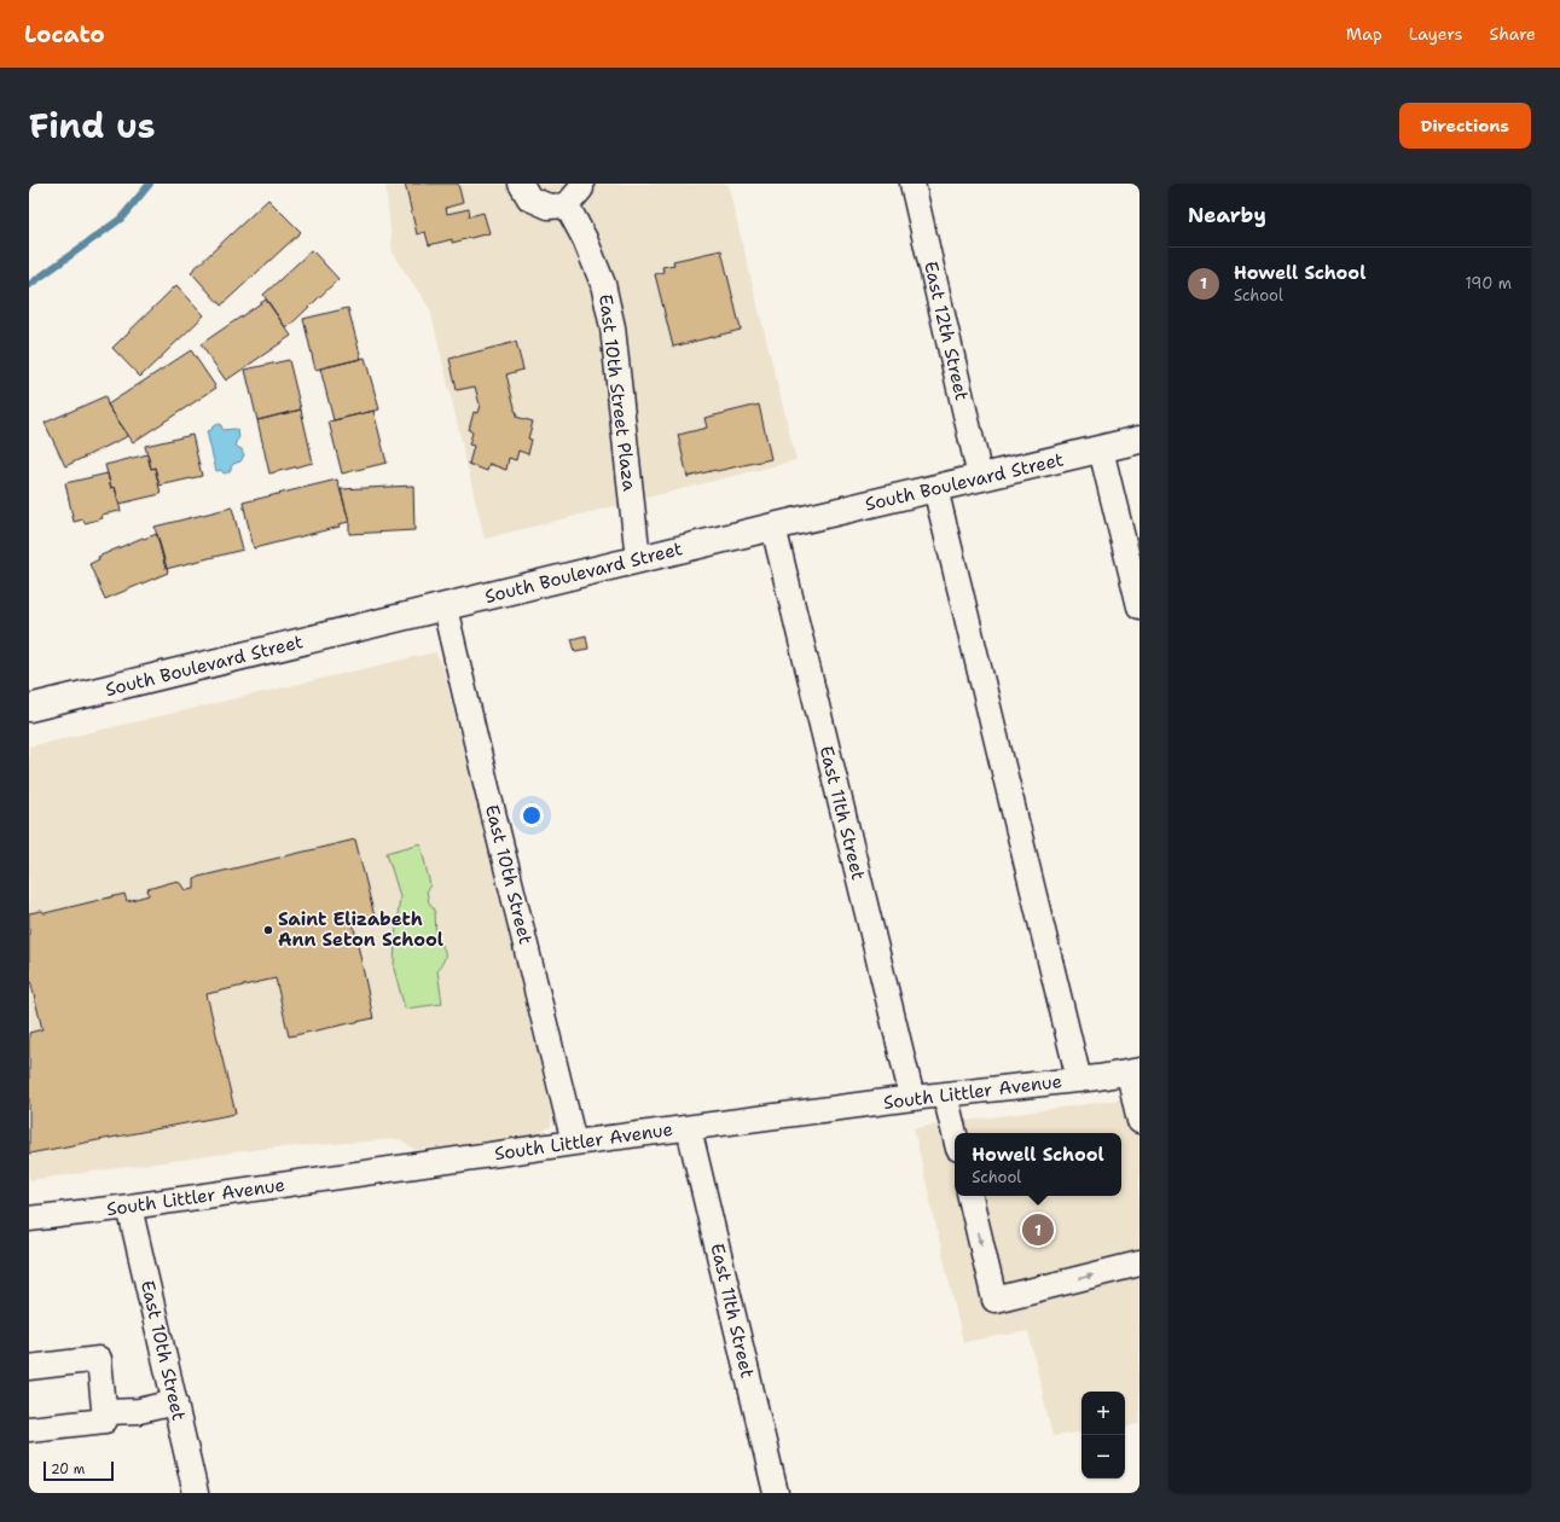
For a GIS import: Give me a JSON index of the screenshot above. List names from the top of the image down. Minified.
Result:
{"streets":{"main road":["South Boulevard Street"],"street":["East 12th Street","East 10th Street Plaza","East 11th Street","East 10th Street","South Littler Avenue"]},"crossings":[["East 12th Street","South Boulevard Street"],["East 10th Street Plaza","South Boulevard Street"],["South Boulevard Street","East 11th Street"],["South Boulevard Street","East 10th Street"],["East 11th Street","South Littler Avenue"],["East 10th Street","South Littler Avenue"]],"places":["Saint Elizabeth Ann Seton School"],"scale_bar":"20 m","page":{"header":"Locato","nav":["Map","Layers","Share"],"title":"Find us","buttons":"Directions","heading":"Nearby","list":[{"mark":"1","name":"Howell School","note":"School","value":"190 m"}],"popup":["Howell School","School"],"pins":"1","map_buttons":["+","−"],"scale":"20 m"}}
